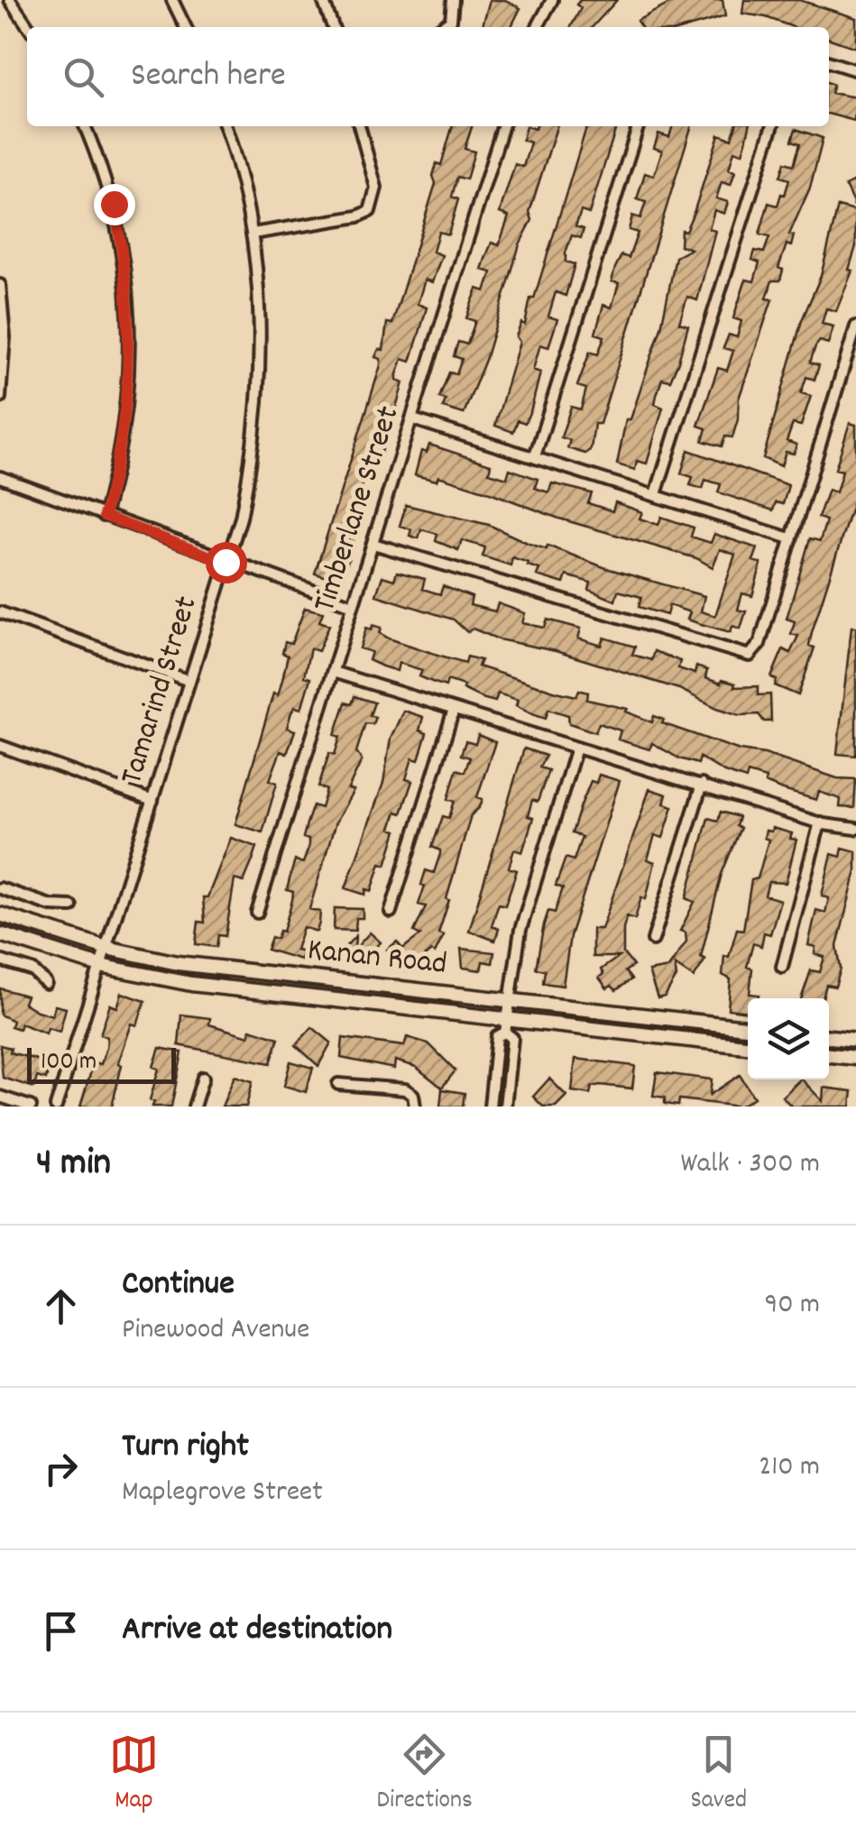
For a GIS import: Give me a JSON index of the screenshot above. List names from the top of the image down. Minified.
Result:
{"streets":{"main road":["Kanan Road"],"street":["Timberlane Street","Tamarind Street"]},"crossings":[["Tamarind Street","Kanan Road"]],"scale_bar":"100 m","page":{"search":"Search here","scale":"100 m","heading":["4 min","Walk · 300 m"],"list":[["Continue","Pinewood Avenue","90 m"],["Turn right","Maplegrove Street","210 m"],"Arrive at destination"],"nav":["Map","Directions","Saved"]}}
